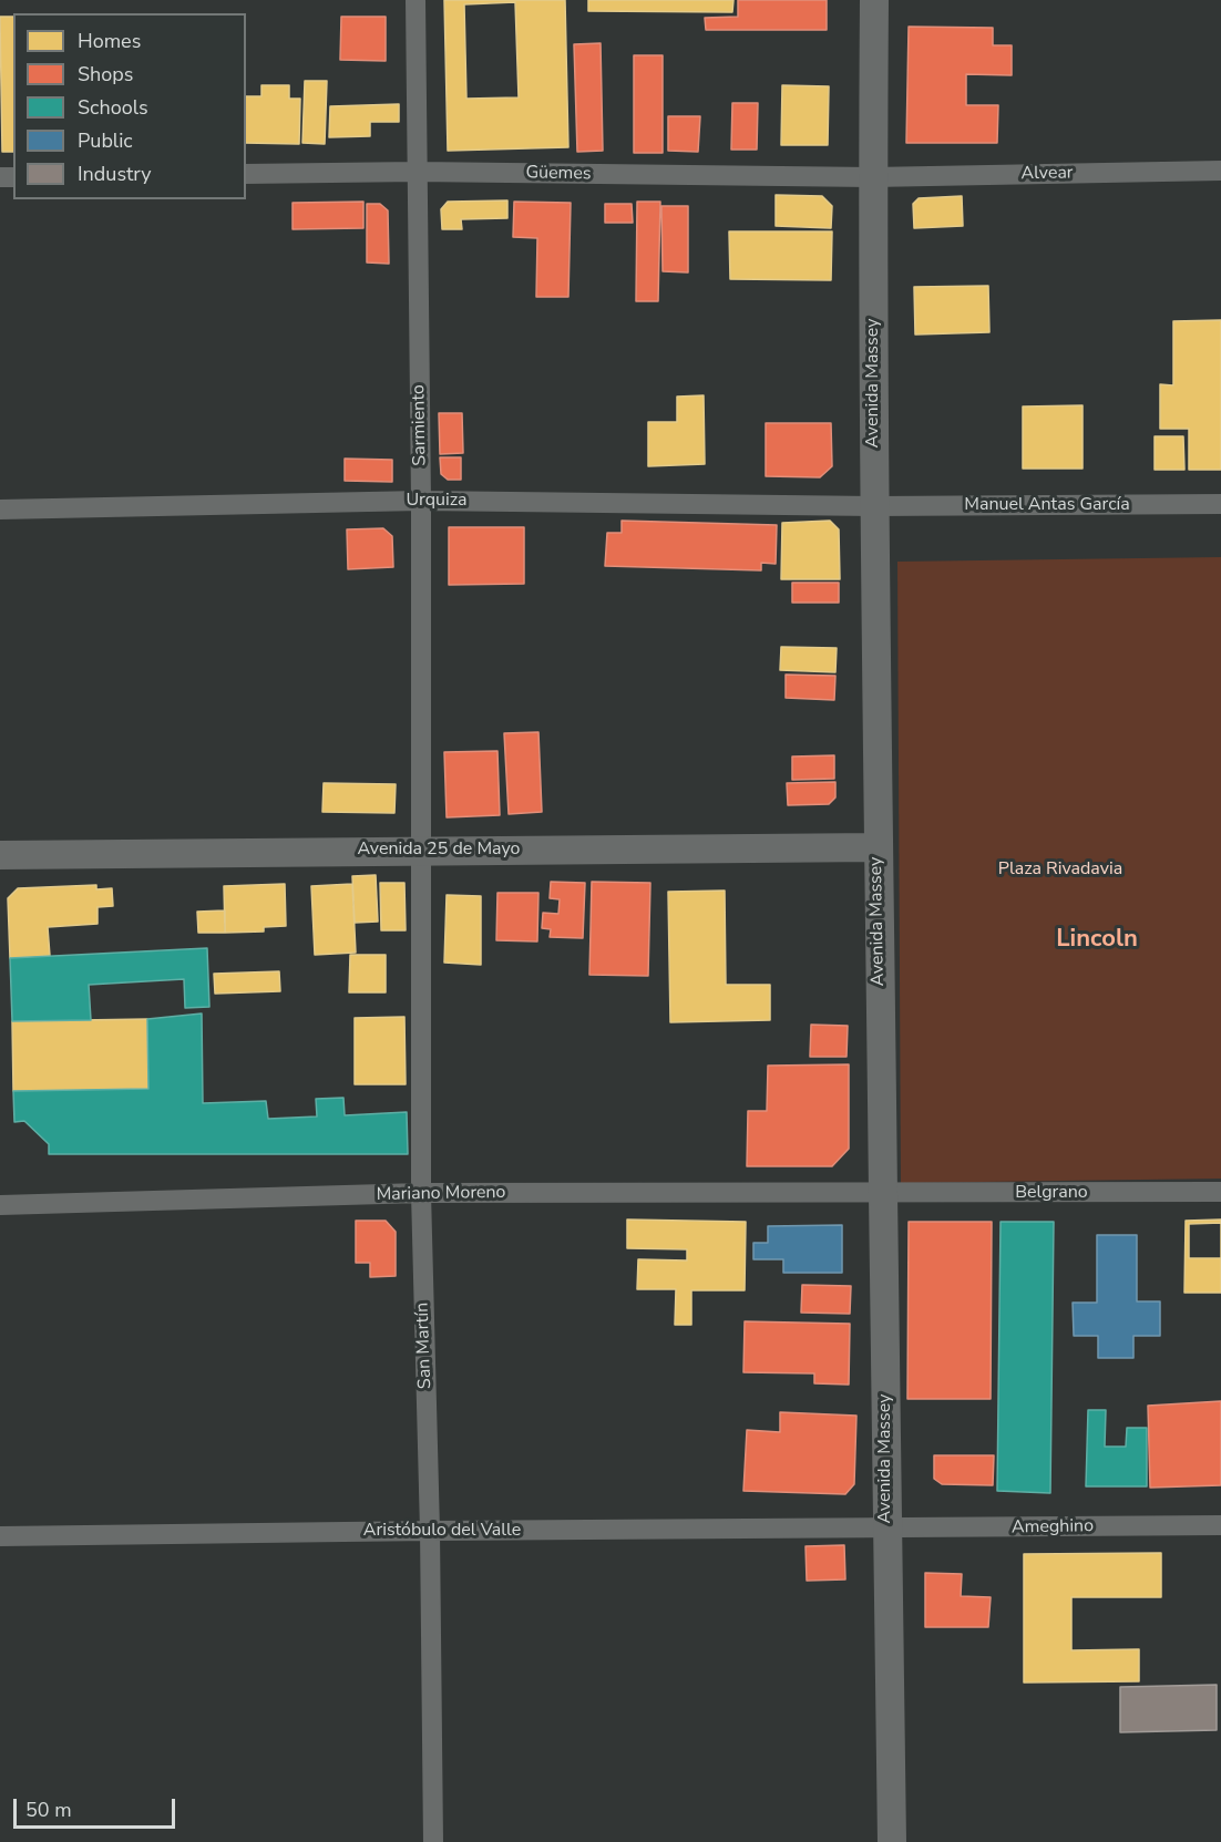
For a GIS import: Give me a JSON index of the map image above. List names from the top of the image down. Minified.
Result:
{"streets":{"main road":["Avenida Massey","Avenida 25 de Mayo"],"street":["Güemes","Alvear","Sarmiento","Urquiza","Manuel Antas García","Belgrano","Mariano Moreno","San Martín","Ameghino","Aristóbulo del Valle"]},"crossings":[["Güemes","Alvear"],["Güemes","Avenida Massey"],["Güemes","Sarmiento"],["Alvear","Avenida Massey"],["Avenida Massey","Urquiza"],["Avenida Massey","Manuel Antas García"],["Avenida Massey","Avenida 25 de Mayo"],["Avenida Massey","Belgrano"],["Avenida Massey","Mariano Moreno"],["Avenida Massey","Ameghino"],["Avenida Massey","Aristóbulo del Valle"],["Sarmiento","Urquiza"],["Sarmiento","Avenida 25 de Mayo"],["Sarmiento","San Martín"],["Urquiza","Manuel Antas García"],["Avenida 25 de Mayo","San Martín"],["Belgrano","Mariano Moreno"],["Mariano Moreno","San Martín"],["San Martín","Aristóbulo del Valle"],["Ameghino","Aristóbulo del Valle"]],"districts":["Lincoln"],"parks":["Plaza Rivadavia"],"legend":["Homes","Shops","Schools","Public","Industry"],"scale_bar":"50 m"}
